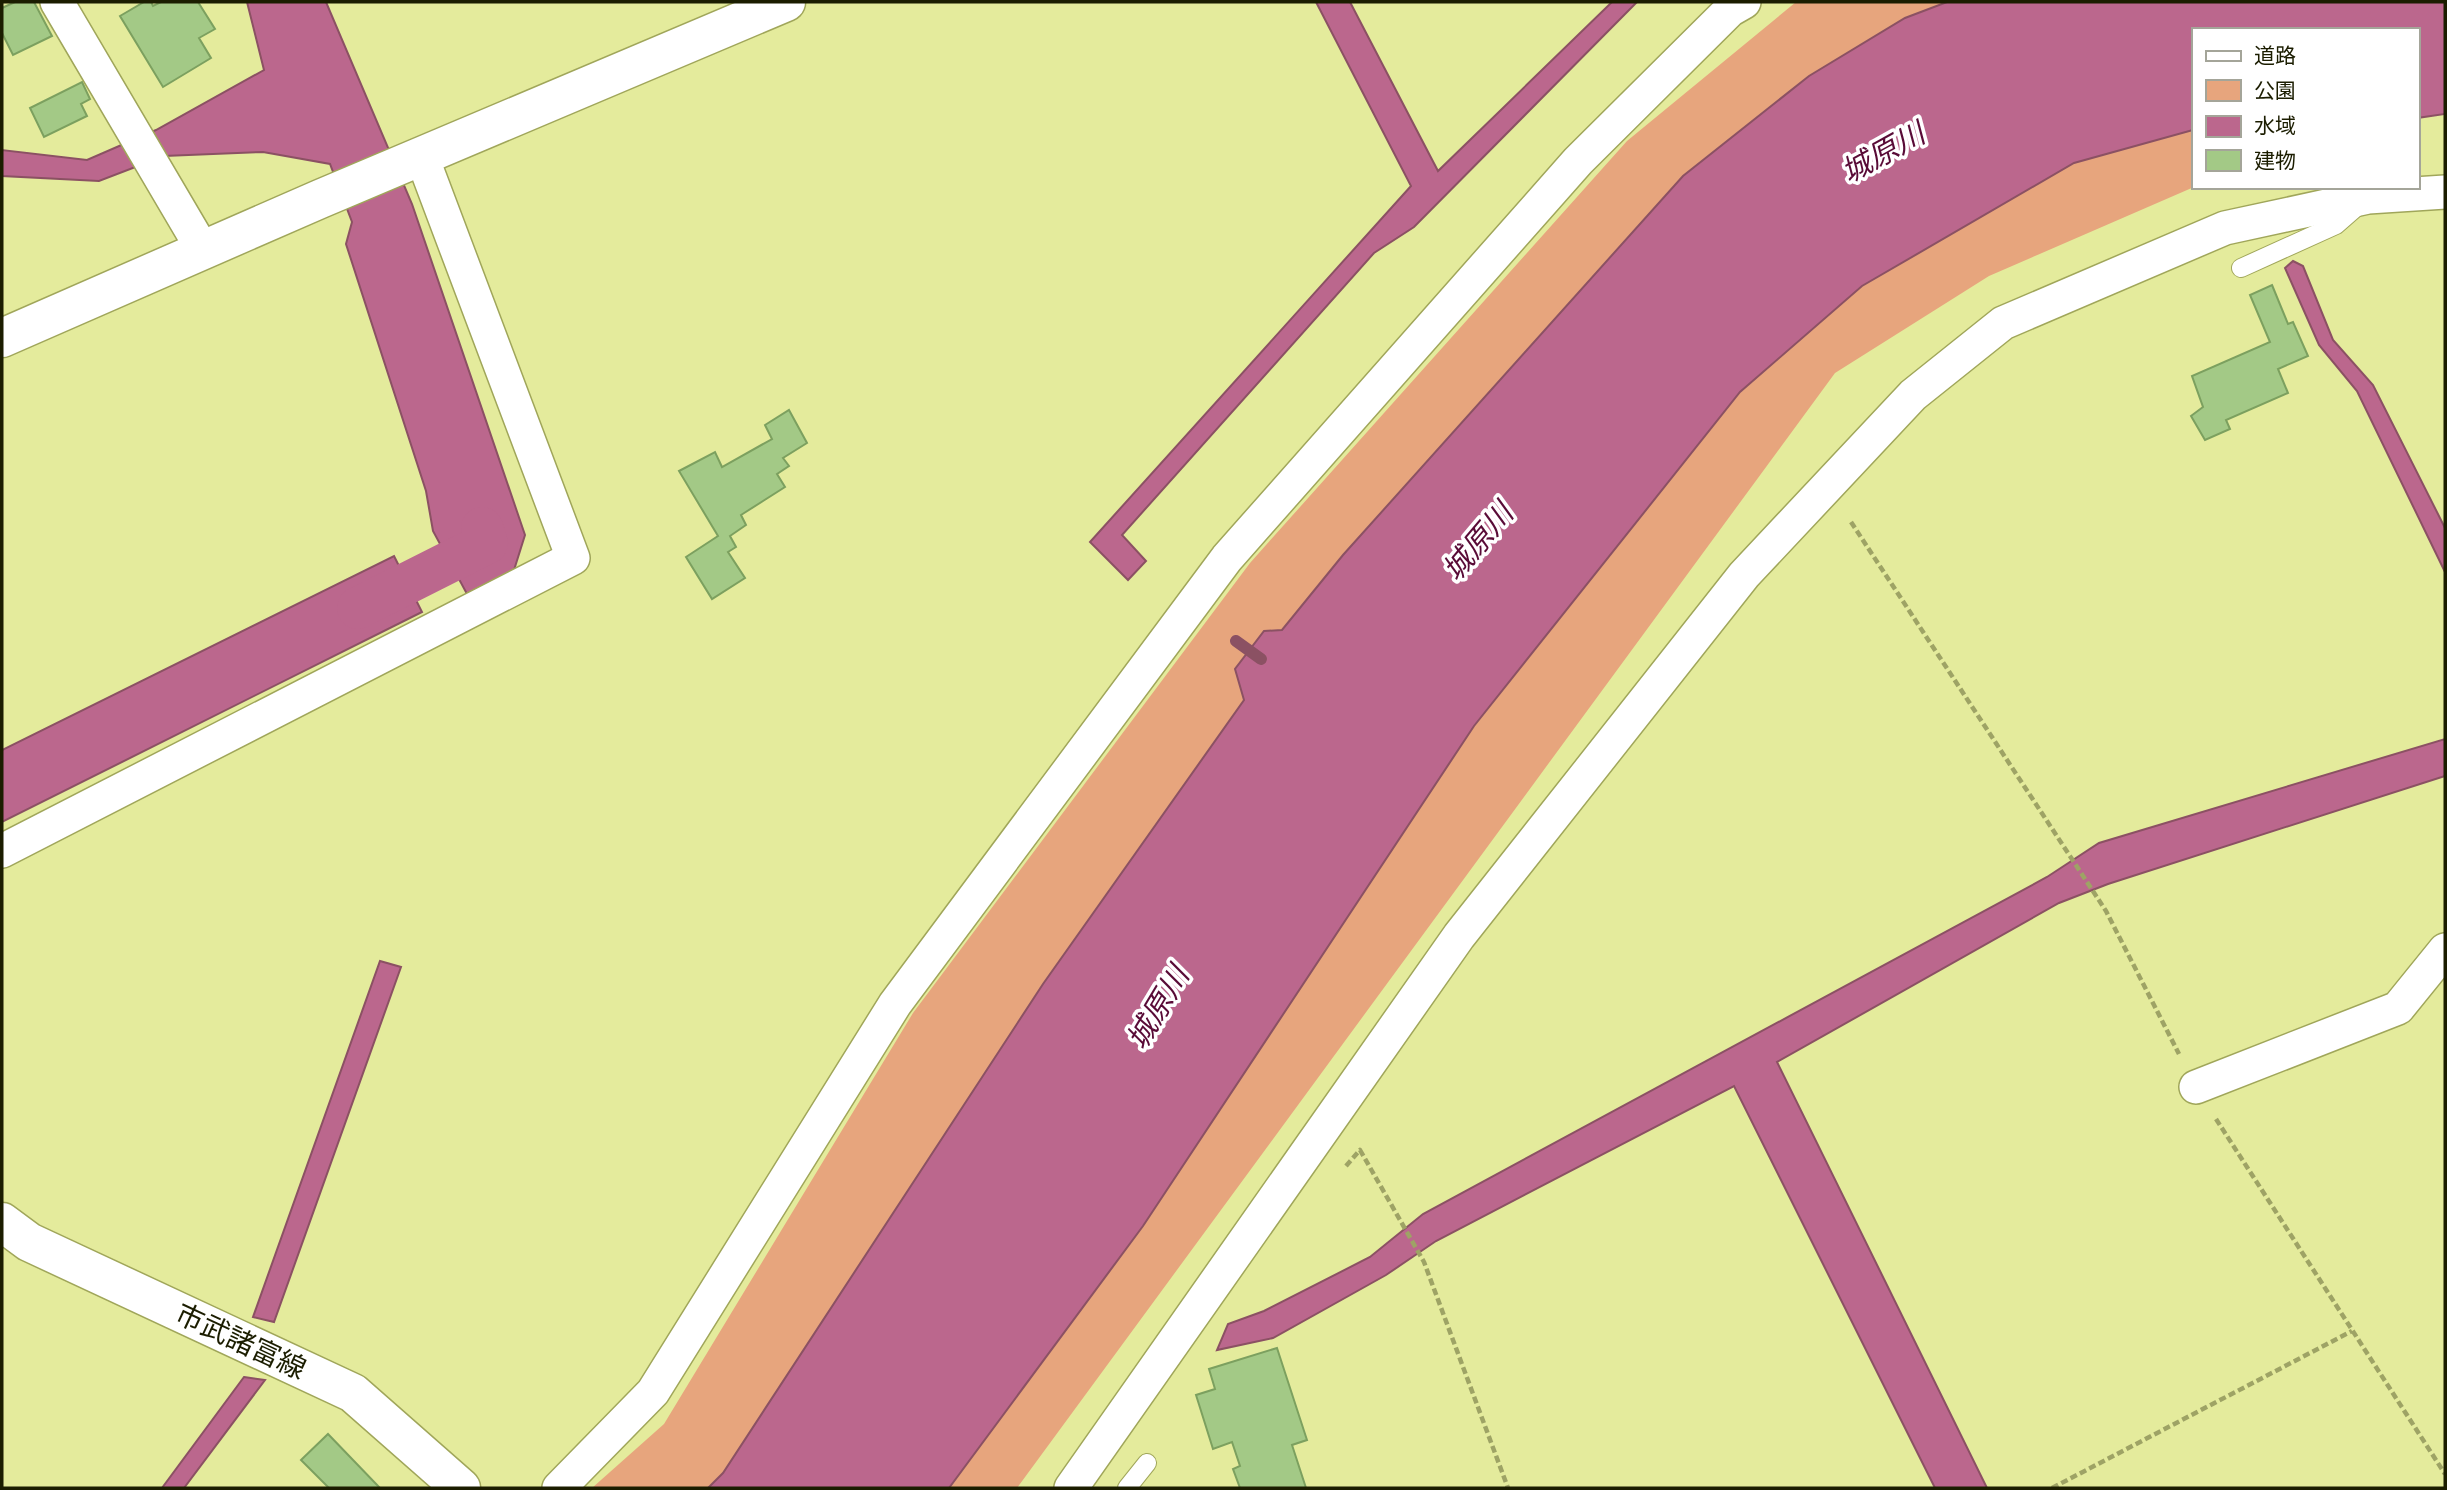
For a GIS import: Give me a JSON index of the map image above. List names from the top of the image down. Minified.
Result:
{"streets":{"street":["市武諸富線"]},"water":["城原川"],"legend":["道路","公園","水域","建物"]}
